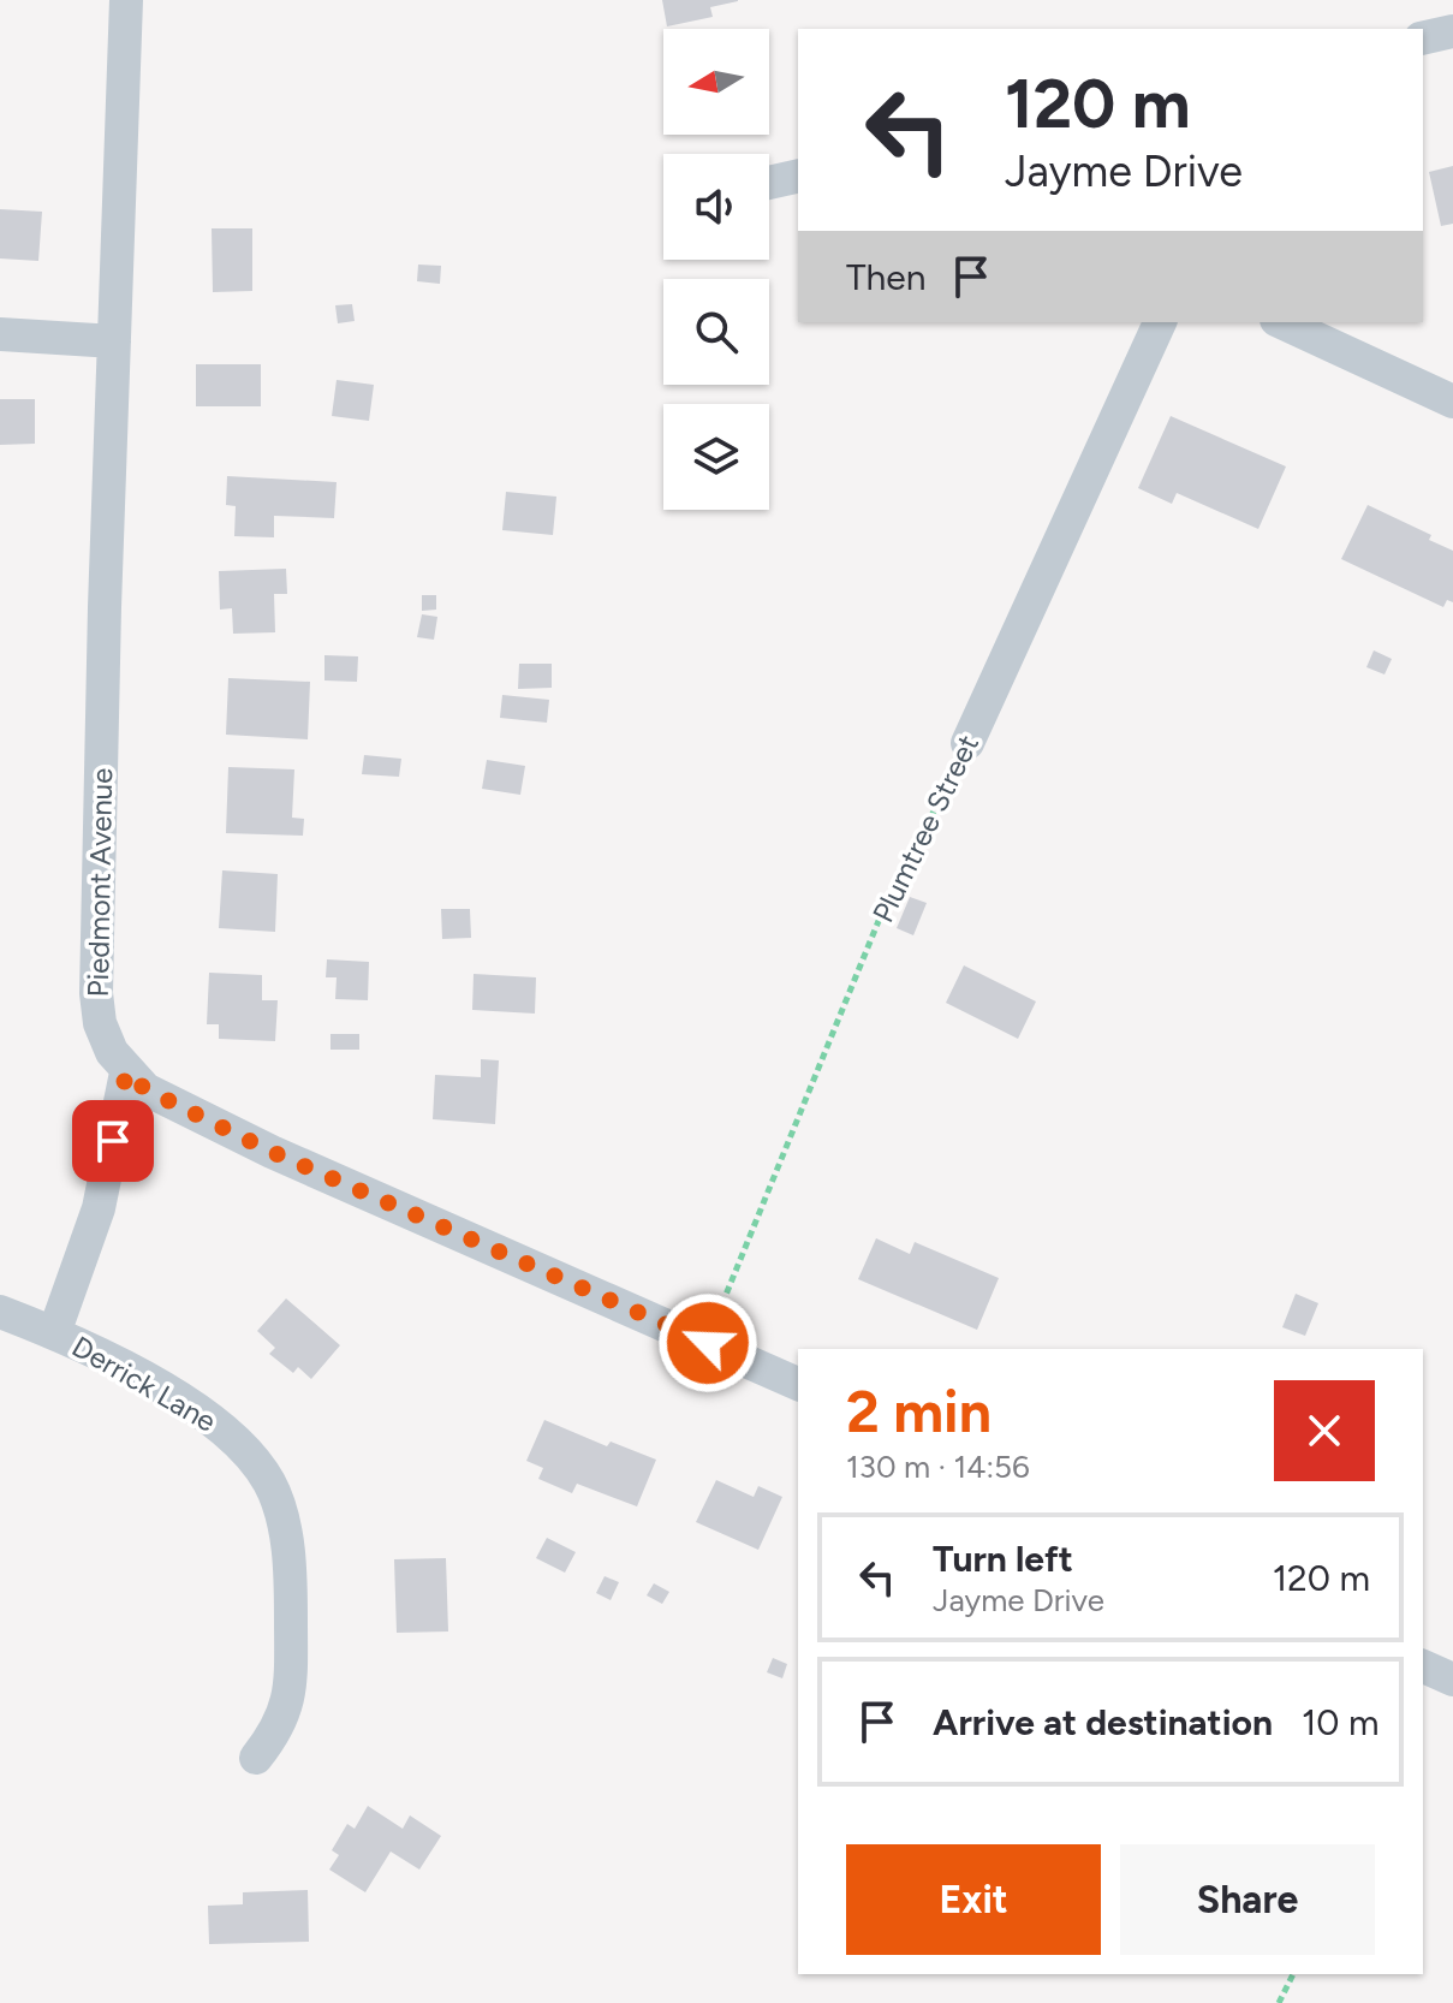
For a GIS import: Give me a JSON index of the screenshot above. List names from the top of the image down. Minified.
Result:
{"streets":{"street":["Plumtree Street","Piedmont Avenue","Derrick Lane"]},"crossings":[["Plumtree Street","Piedmont Avenue"]],"north":"left","page":{"turn":["120 m","Jayme Drive"],"then":"Then","heading":["2 min","130 m · 14:56"],"list":[{"name":"Turn left","note":"Jayme Drive","value":"120 m"},{"name":"Arrive at destination","value":"10 m"}],"buttons":["Exit","Share"]}}
